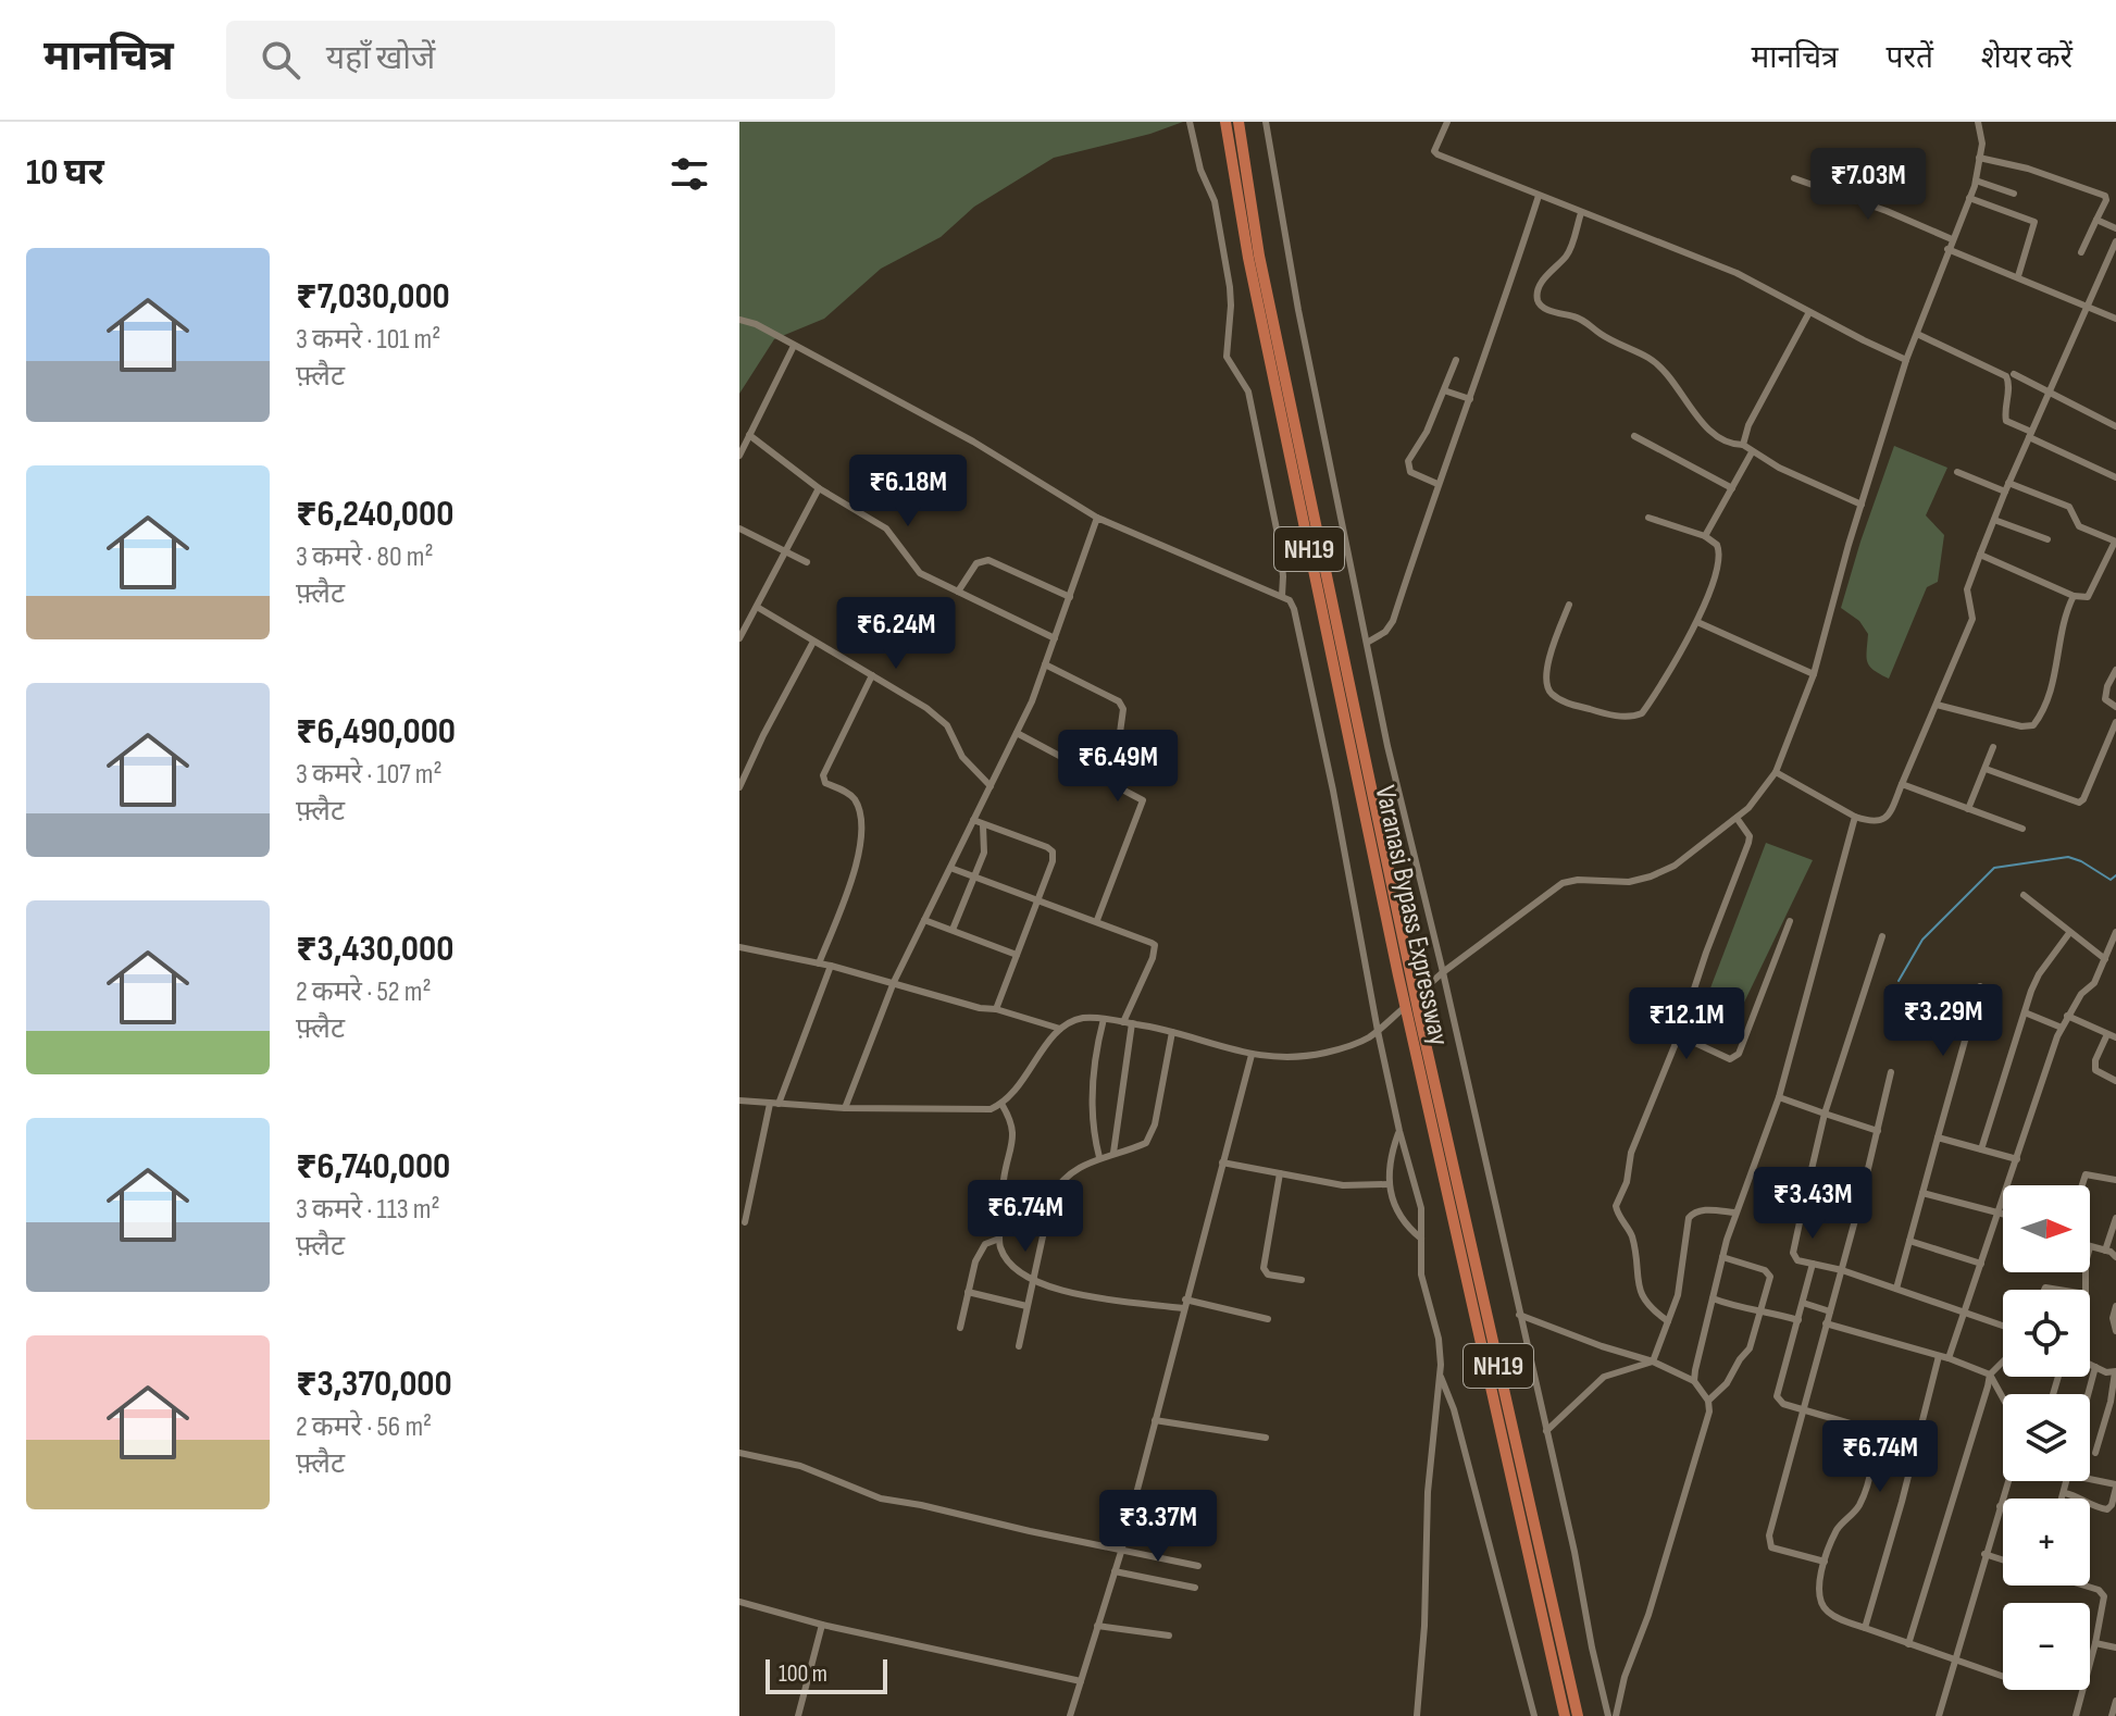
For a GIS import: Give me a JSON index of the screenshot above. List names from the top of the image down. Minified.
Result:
{"streets":{"highway":["NH19","Varanasi Bypass Expressway"]},"scale_bar":"100 m","north":"right","page":{"header":"मानचित्र","search":"यहाँ खोजें","nav":["मानचित्र","परतें","शेयर करें"],"heading":"10 घर","price":["₹7.03M","₹6.18M","₹6.24M","₹6.49M","₹3.29M","₹12.1M","₹3.43M","₹6.74M","₹6.74M","₹3.37M"],"list":[{"name":"₹7,030,000","note":"3 कमरे · 101 m² · फ़्लैट"},{"name":"₹6,240,000","note":"3 कमरे · 80 m² · फ़्लैट"},{"name":"₹6,490,000","note":"3 कमरे · 107 m² · फ़्लैट"},{"name":"₹3,430,000","note":"2 कमरे · 52 m² · फ़्लैट"},{"name":"₹6,740,000","note":"3 कमरे · 113 m² · फ़्लैट"},{"name":"₹3,370,000","note":"2 कमरे · 56 m² · फ़्लैट"}],"map_buttons":["+","−"],"scale":"100 m"}}
